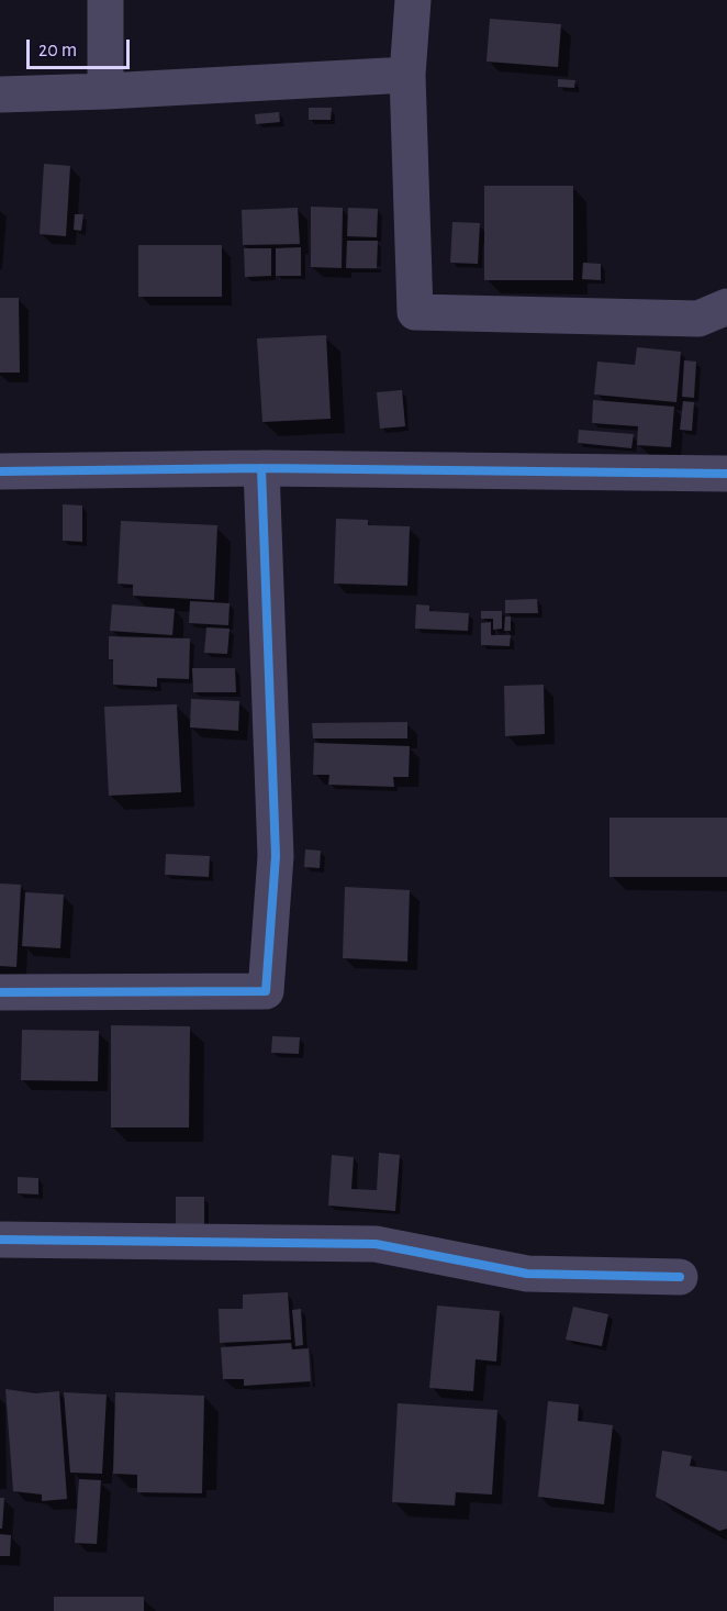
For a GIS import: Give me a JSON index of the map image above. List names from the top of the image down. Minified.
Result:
{"scale_bar":"20 m"}
